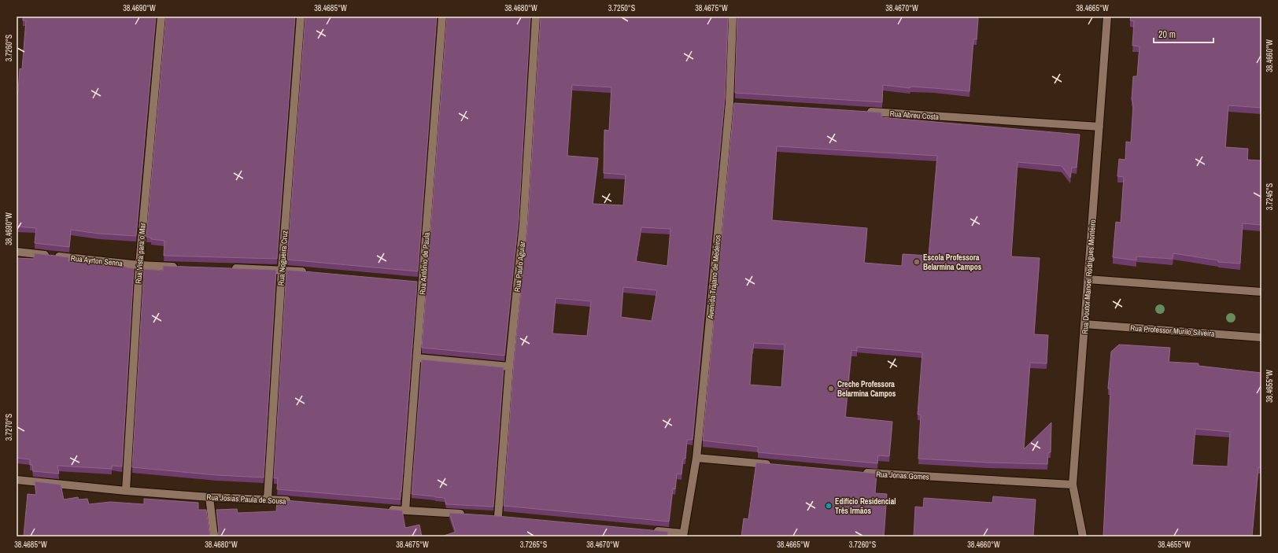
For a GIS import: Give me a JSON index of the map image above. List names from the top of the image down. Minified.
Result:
{"streets":{"street":["Rua Abreu Costa","Rua Vista para o Mar","Rua Nogueira Cruz","Rua Ayrton Senna","Rua Antônio de Paula","Rua Paulo Aguiar","Avenida Trajano de Medeiros","Rua Doutor Manoel Rodrigues Monteiro","Rua Professor Murilo Silveira","Rua Jonas Gomes","Rua Josias Paula de Sousa"]},"crossings":[["Rua Abreu Costa","Rua Doutor Manoel Rodrigues Monteiro"],["Rua Vista para o Mar","Rua Ayrton Senna"],["Rua Vista para o Mar","Rua Josias Paula de Sousa"],["Rua Nogueira Cruz","Rua Josias Paula de Sousa"],["Rua Doutor Manoel Rodrigues Monteiro","Rua Professor Murilo Silveira"],["Rua Doutor Manoel Rodrigues Monteiro","Rua Jonas Gomes"]],"places":["Escola Professora Belarmina Campos","Creche Professora Belarmina Campos","Edifício Residencial Três Irmãos"],"scale_bar":"20 m","coordinates":["38.4690°W","38.4685°W","38.4680°W","3.7250°S","38.4675°W","38.4670°W","38.4665°W","3.7260°S","38.4660°W","3.7245°S","38.4655°W","3.7270°S","3.7265°S"]}
